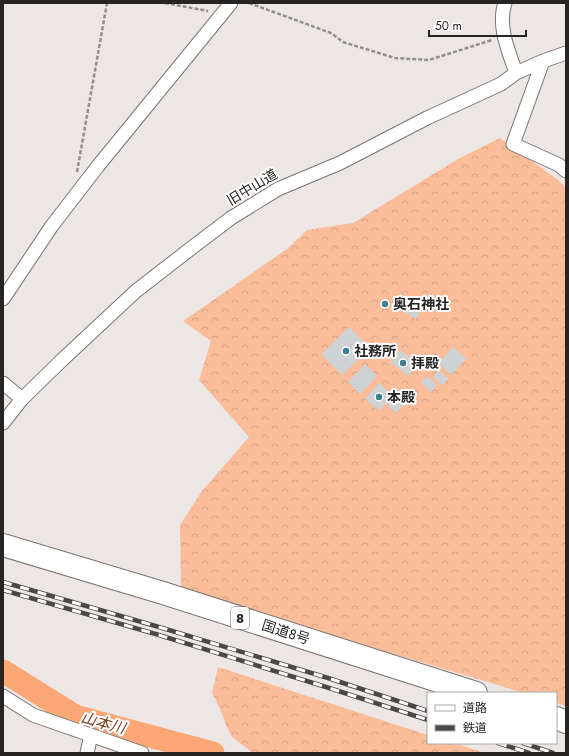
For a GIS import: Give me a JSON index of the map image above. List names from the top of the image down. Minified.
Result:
{"streets":{"highway":["8","国道8号"],"street":["旧中山道"]},"water":["山本川"],"places":["奥石神社","社務所","拝殿","本殿"],"legend":["道路","鉄道"],"scale_bar":"50 m"}
